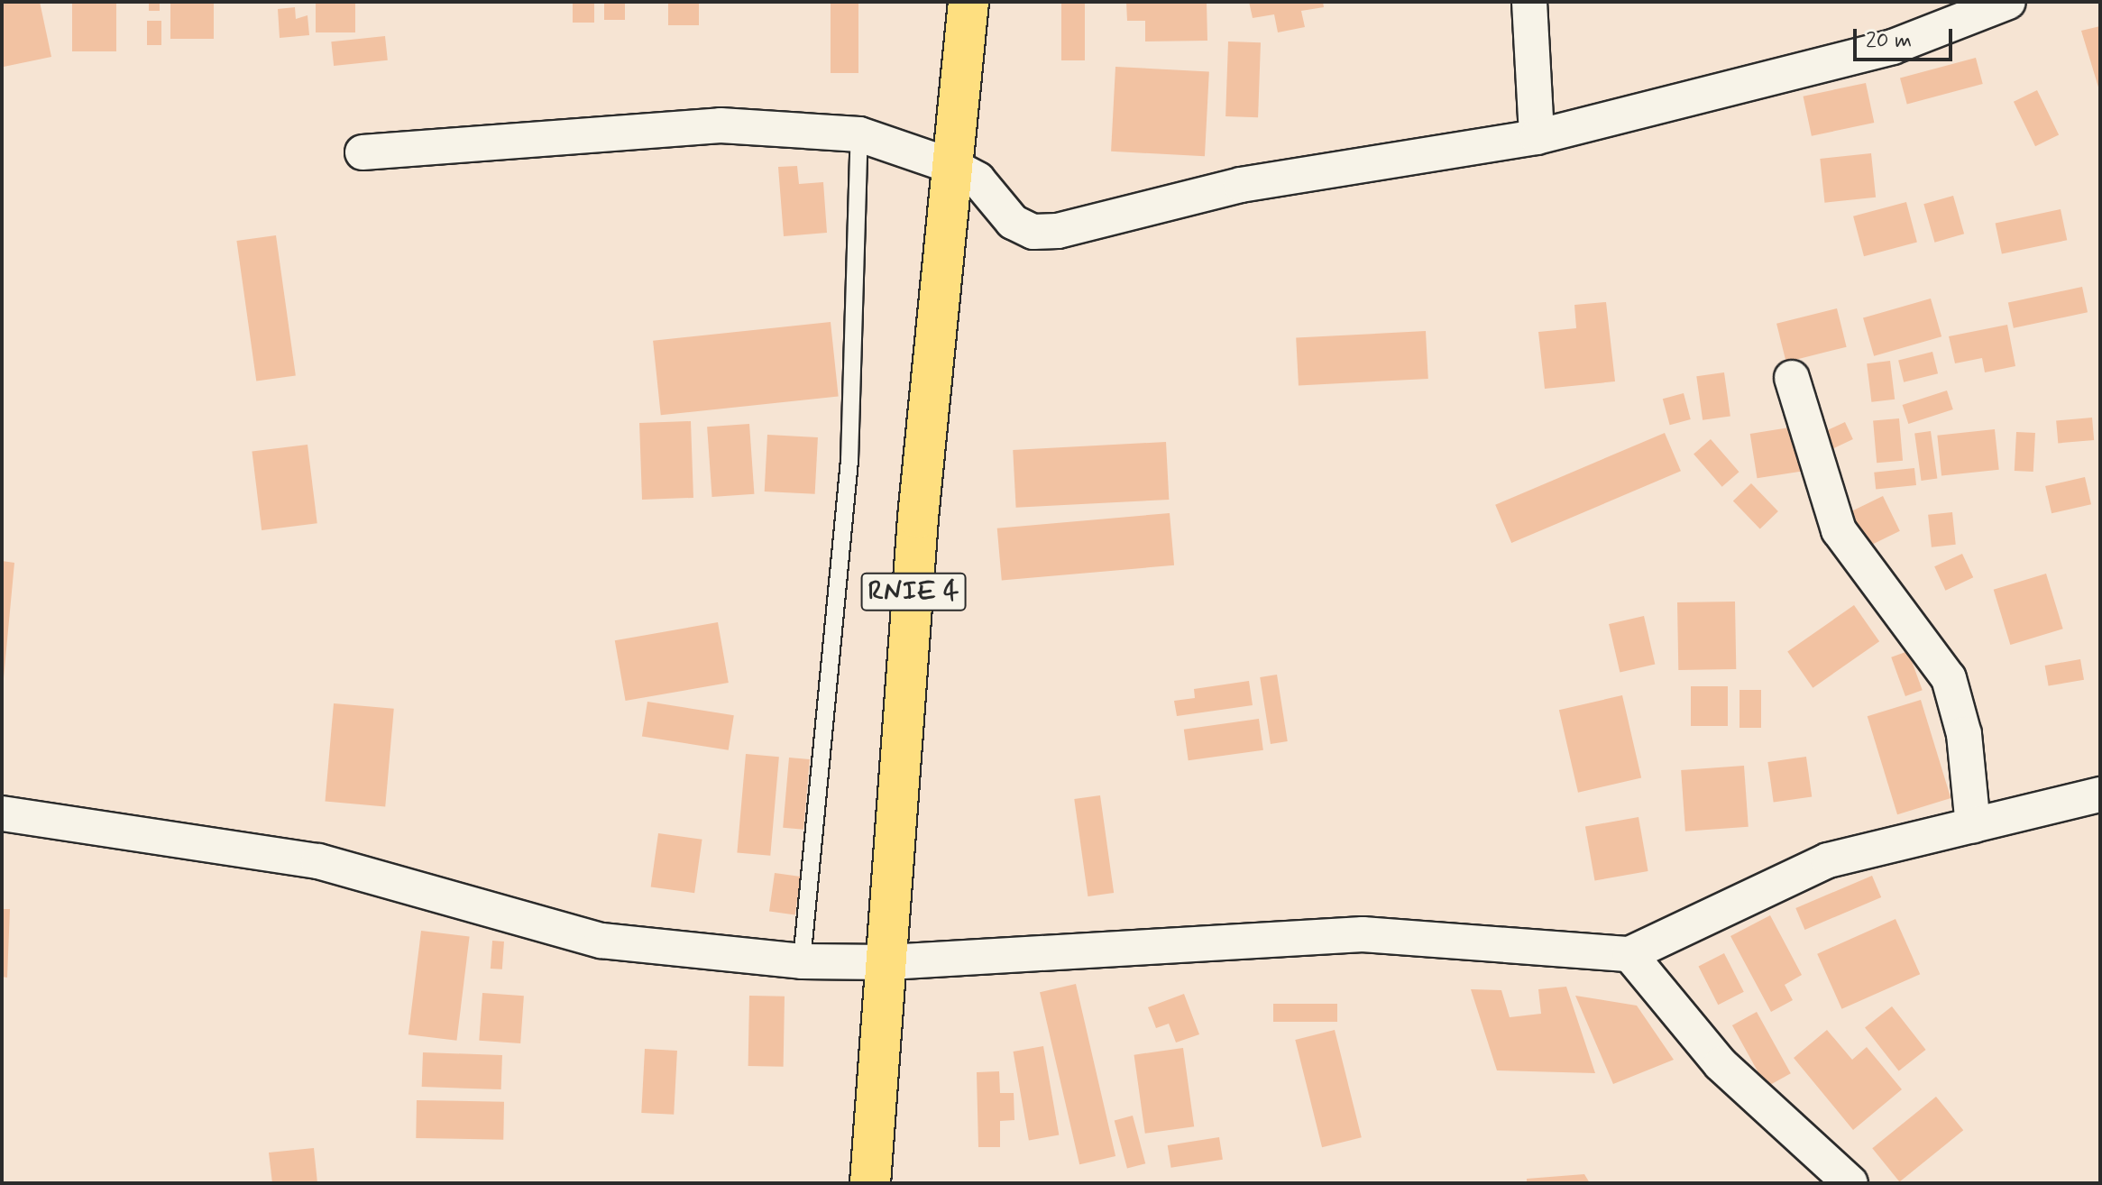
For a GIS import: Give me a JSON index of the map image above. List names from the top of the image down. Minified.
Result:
{"streets":{"main road":["RNIE 4"]},"scale_bar":"20 m"}
